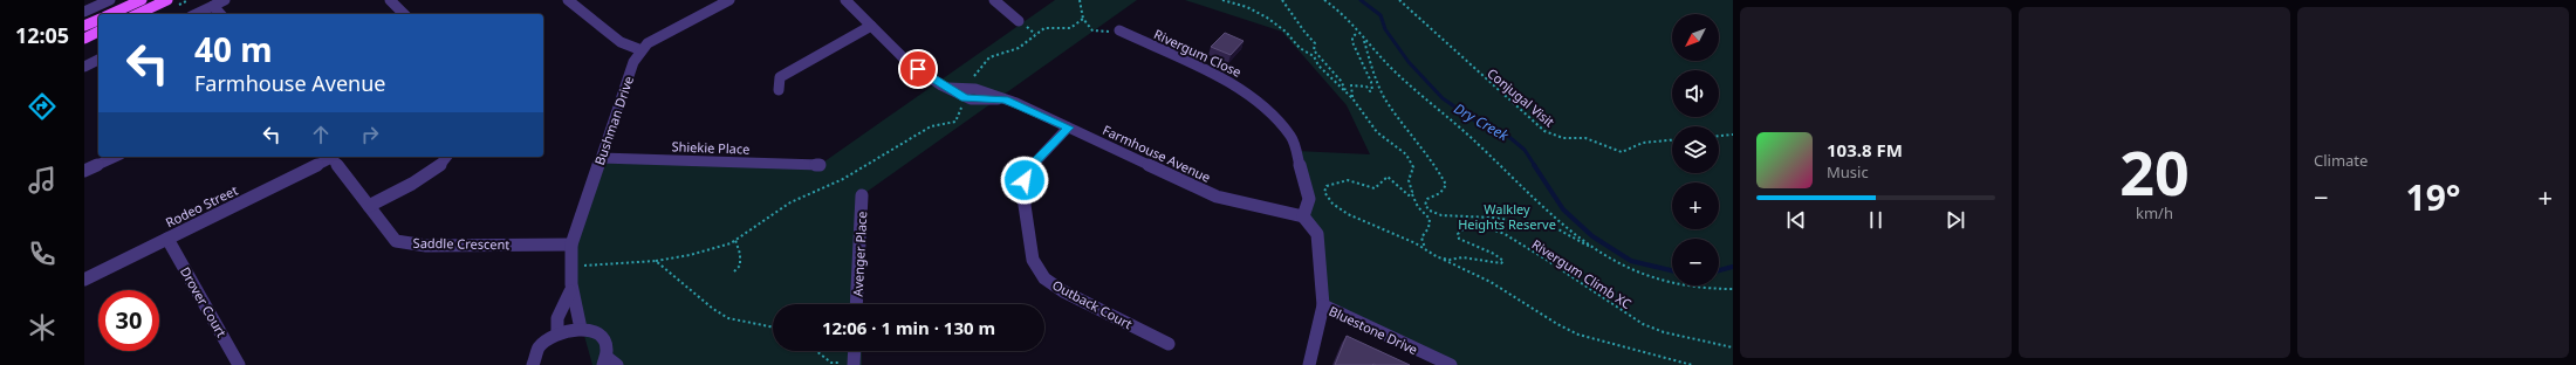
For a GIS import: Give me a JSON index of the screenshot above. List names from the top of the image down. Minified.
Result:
{"streets":{"street":["Rivergum Close","Bushman Drive","Shiekie Place","Farmhouse Avenue","Rodeo Street","Saddle Crescent","Avenger Place","Drover Court","Outback Court","Bluestone Drive"],"path":["Conjugal Visit","Rivergum Climb XC"]},"crossings":[["Rivergum Close","Farmhouse Avenue"],["Bushman Drive","Shiekie Place"],["Bushman Drive","Saddle Crescent"],["Farmhouse Avenue","Outback Court"],["Rodeo Street","Drover Court"]],"water":["Dry Creek"],"parks":["Walkley Heights Reserve"],"north":"bottom left","page":{"tabs":"12:05","tile":[["20","km/h"],"Climate"],"map_buttons":["+","−"],"turn":["40 m","Farmhouse Avenue"],"song":["103.8 FM","Music"],"heat":["−","19°","+"],"limit":"30","trip":"12:06 · 1 min · 130 m"}}
